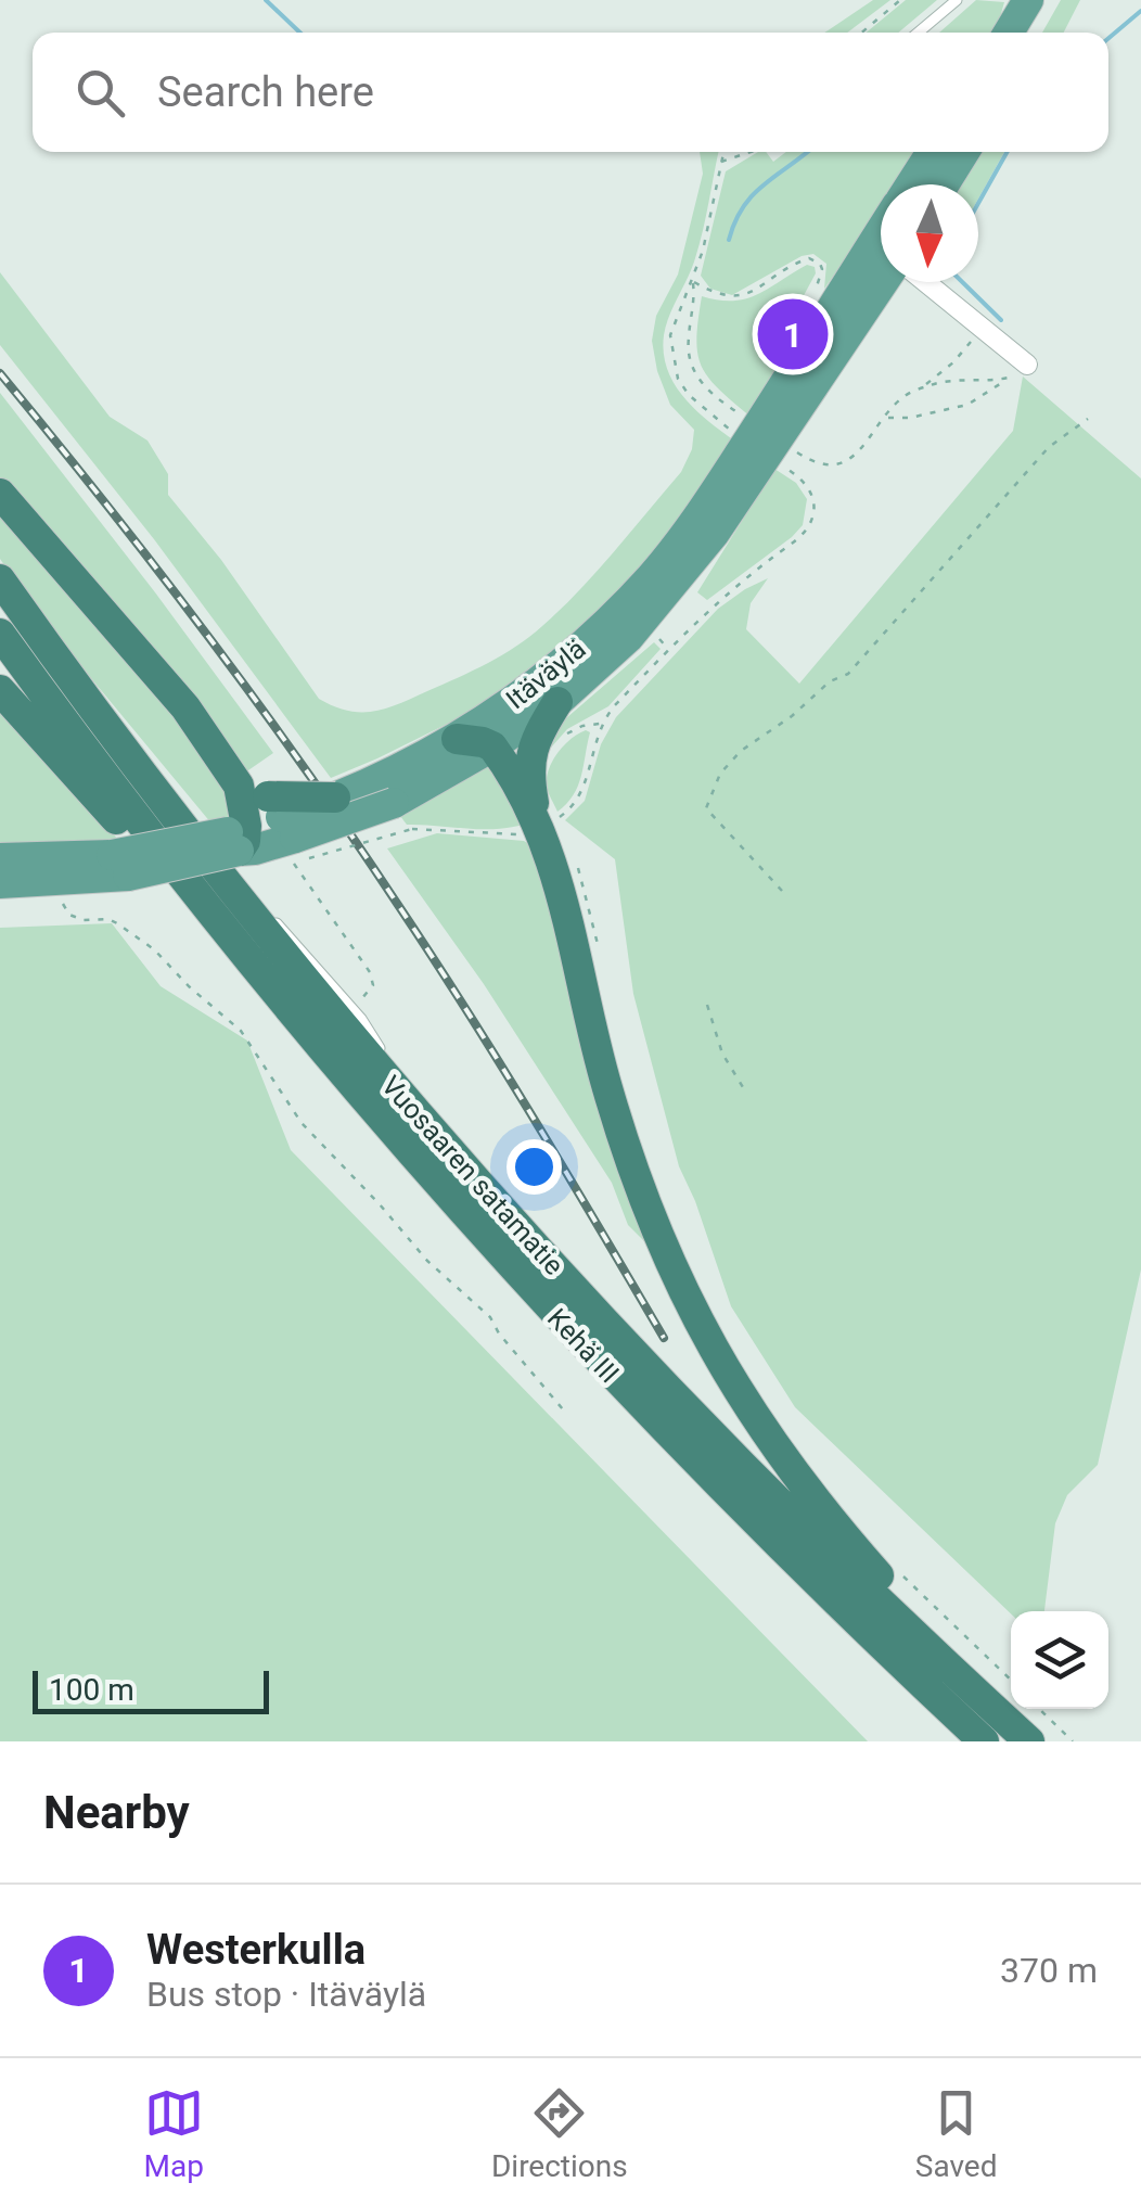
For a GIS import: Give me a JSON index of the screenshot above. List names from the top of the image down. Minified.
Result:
{"streets":{"highway":["Vuosaaren satamatie","Kehä III"],"main road":["Itäväylä"]},"crossings":[["Vuosaaren satamatie","Kehä III"]],"scale_bar":"100 m","north":"bottom","page":{"search":"Search here","pins":"1","scale":"100 m","heading":"Nearby","list":[{"mark":"1","name":"Westerkulla","note":"Bus stop · Itäväylä","value":"370 m"}],"nav":["Map","Directions","Saved"]}}
